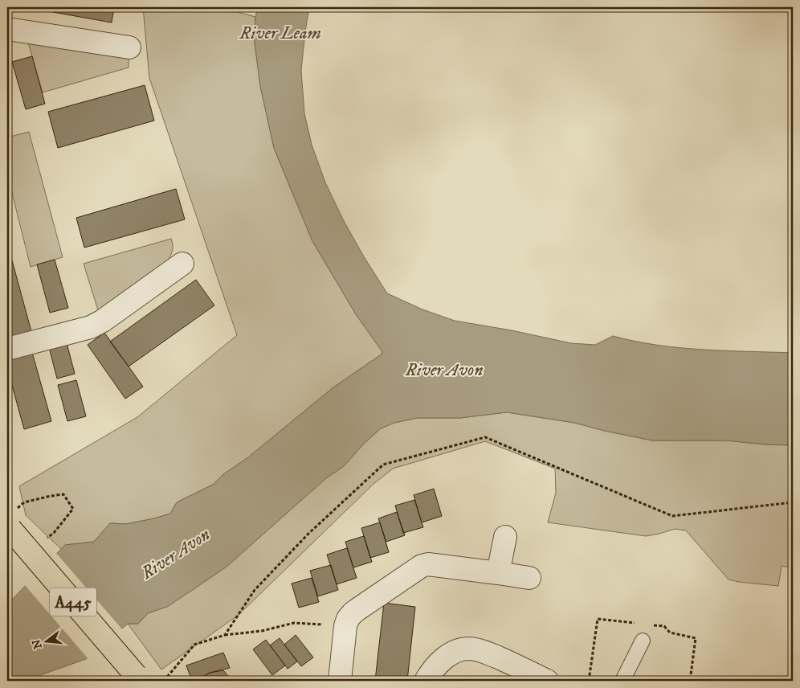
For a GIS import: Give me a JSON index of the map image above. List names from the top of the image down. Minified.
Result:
{"streets":{"main road":["A445"]},"water":["River Leam","River Avon"],"north":"left"}
